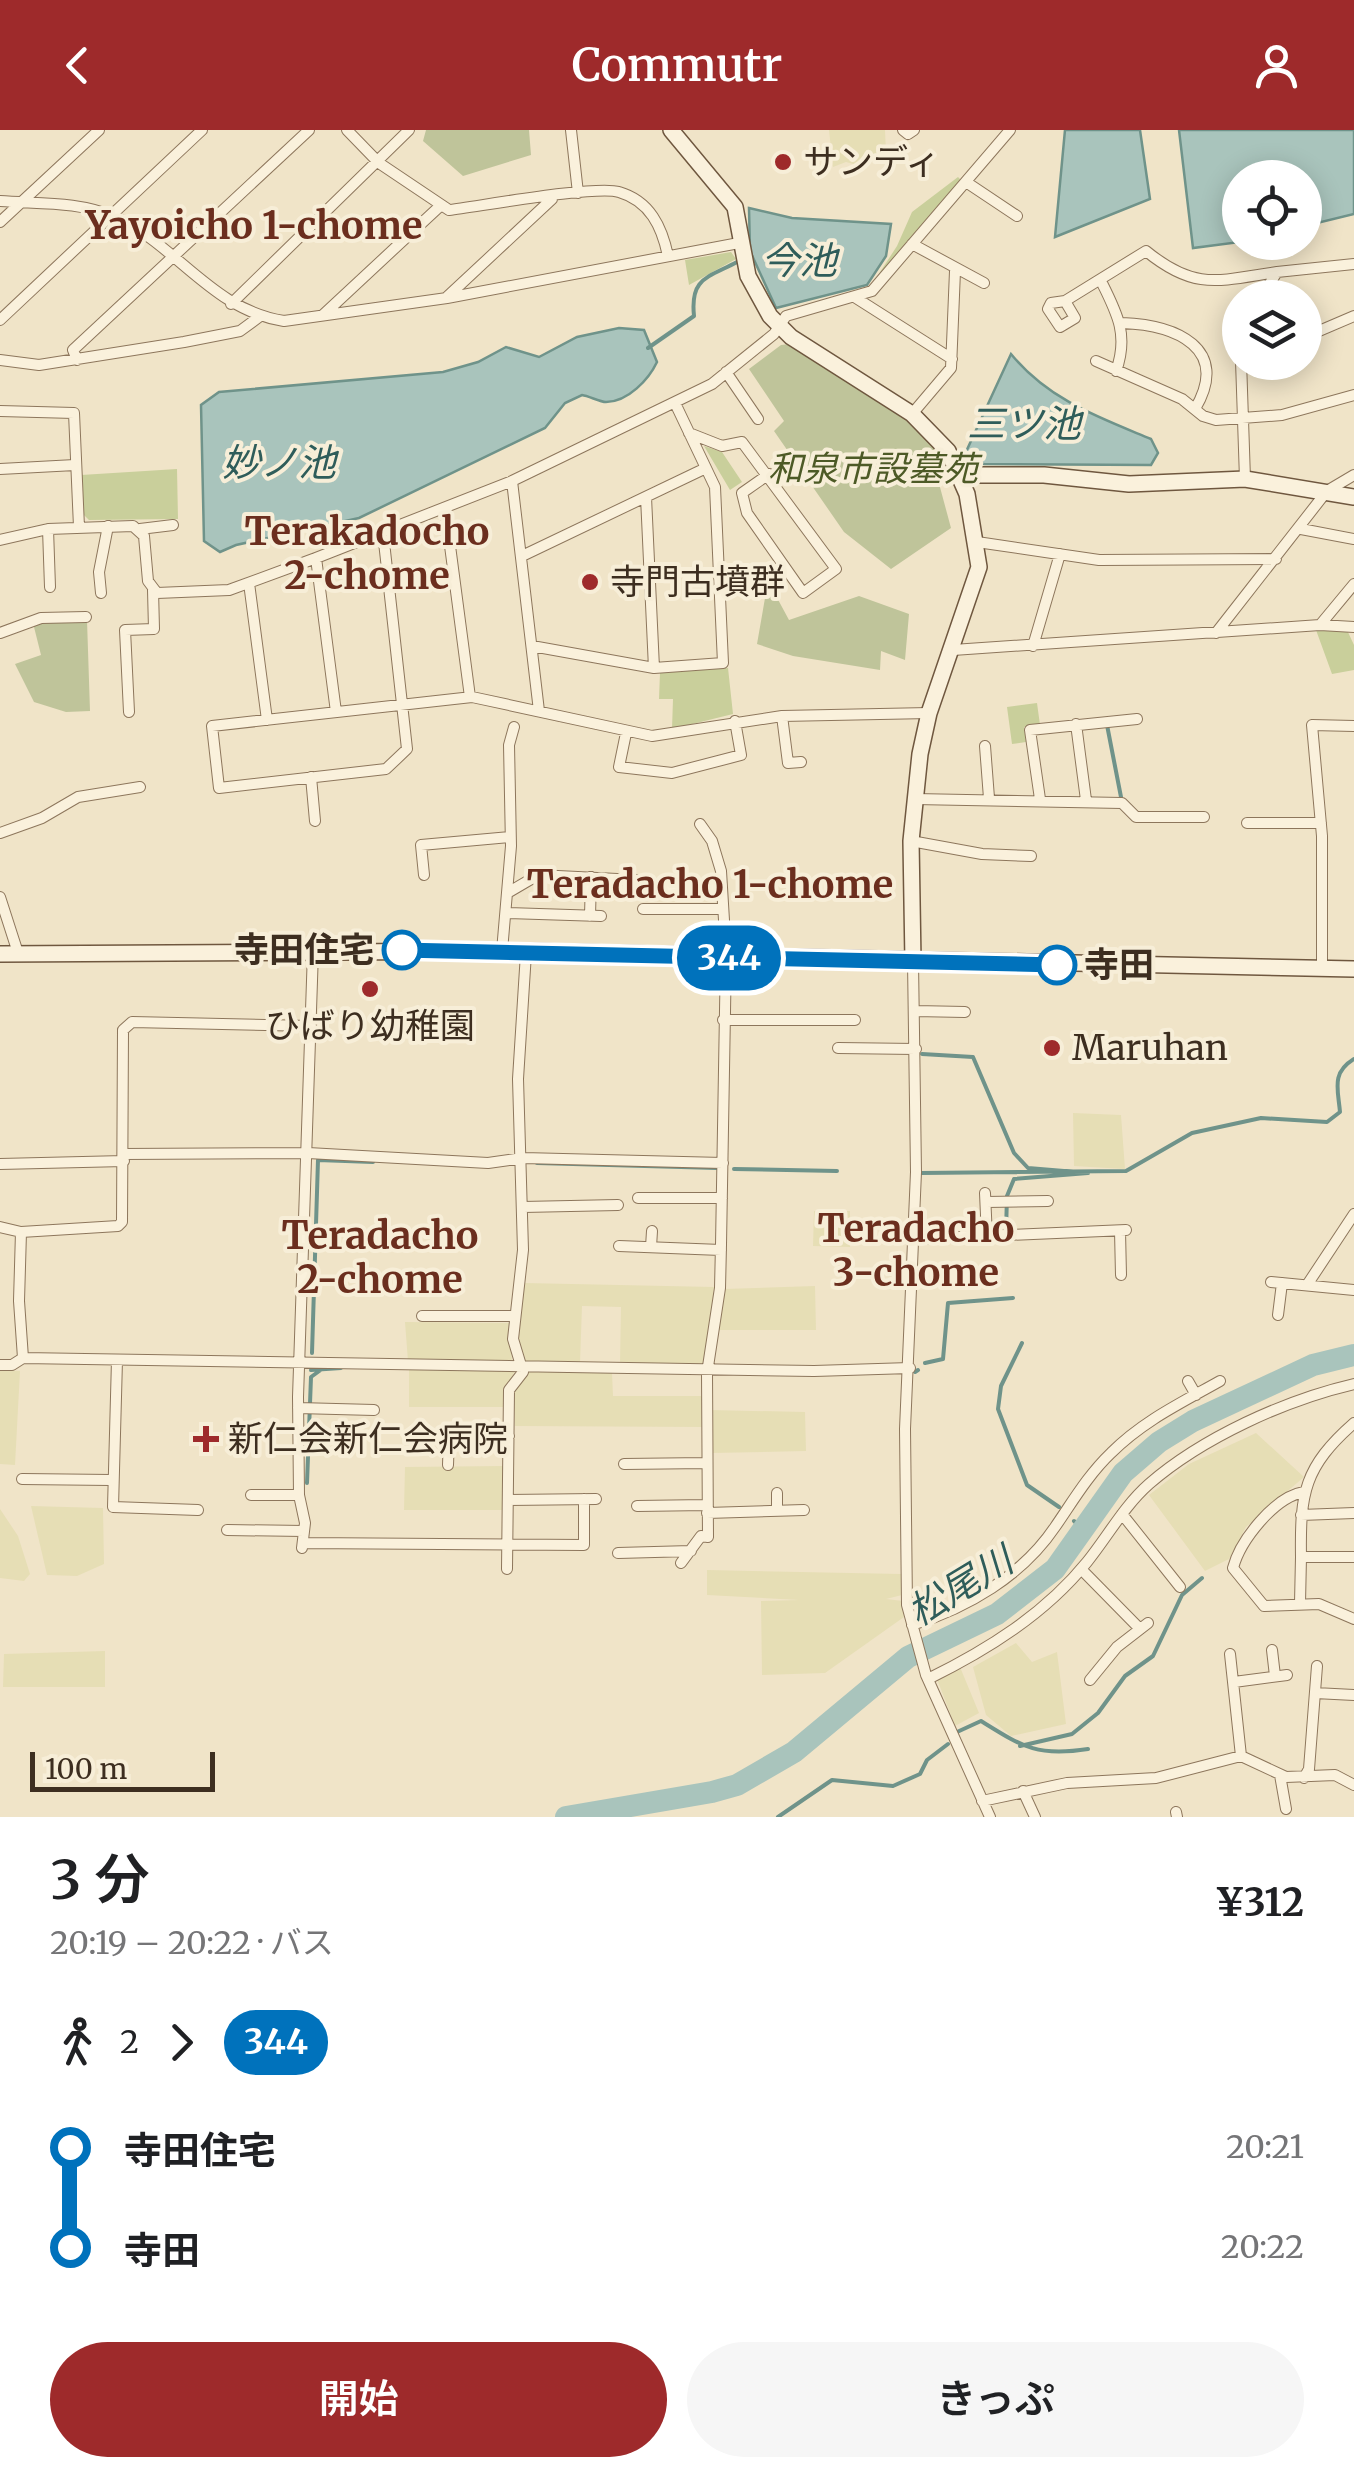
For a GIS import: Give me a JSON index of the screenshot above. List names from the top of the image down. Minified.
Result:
{"districts":["Yayoicho 1-chome","Terakadocho 2-chome","Teradacho 1-chome","Teradacho 3-chome","Teradacho 2-chome"],"water":["今池","三ツ池","妙ノ池","松尾川"],"parks":["和泉市設墓苑"],"places":{"other":["サンディ","寺門古墳群","寺田住宅","寺田","ひばり幼稚園","Maruhan"],"health":["新仁会新仁会病院"]},"lines":["bus line 344"],"scale_bar":"100 m","page":{"header":"Commutr","on_map":"344","scale":"100 m","heading":["3 分","20:19 – 20:22 · バス","¥312"],"legs":["2","344"],"list":[{"name":"寺田住宅","value":"20:21"},{"name":"寺田","value":"20:22"}],"buttons":["開始","きっぷ"]}}
